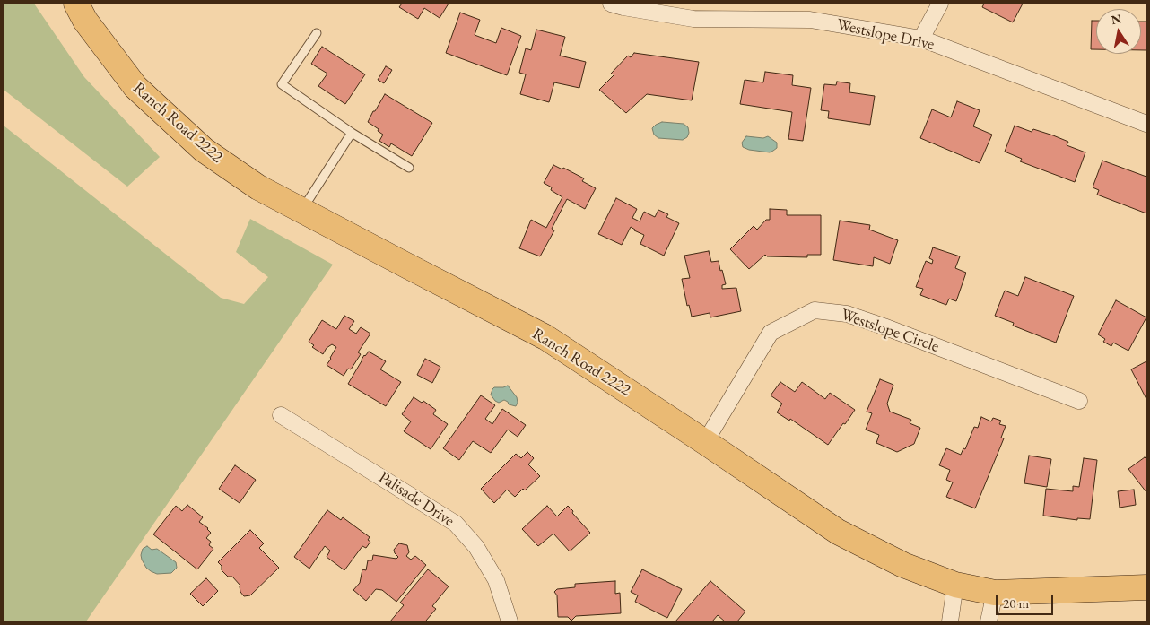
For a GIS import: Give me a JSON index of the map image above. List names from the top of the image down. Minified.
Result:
{"streets":{"main road":["Ranch Road 2222"],"street":["Westslope Drive","Westslope Circle","Palisade Drive"]},"crossings":[["Ranch Road 2222","Westslope Circle"]],"scale_bar":"20 m","north":"top"}
